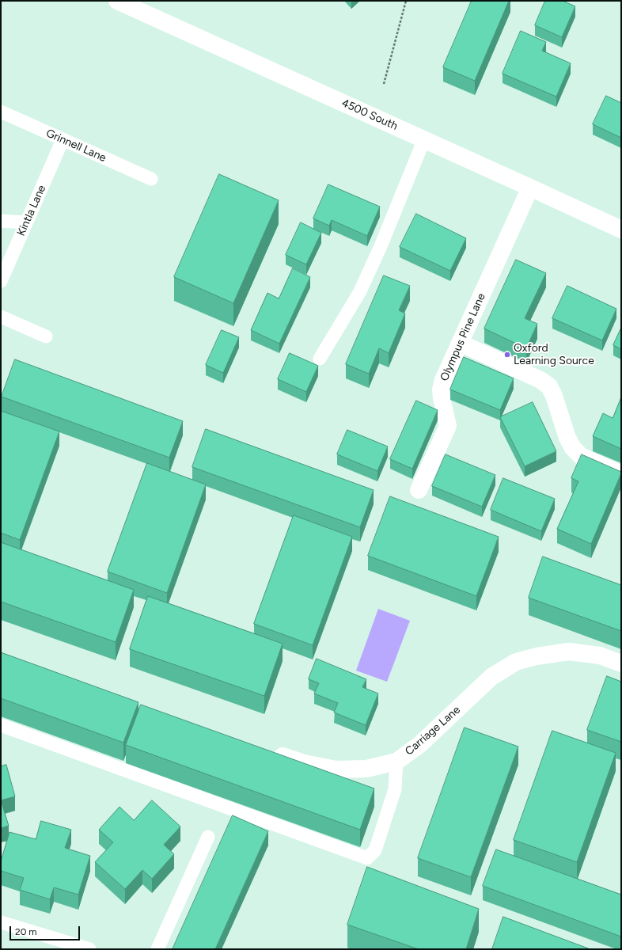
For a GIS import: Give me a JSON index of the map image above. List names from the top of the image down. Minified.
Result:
{"streets":{"street":["4500 South","Olympus Pine Lane","Carriage Lane"],"lane":["Grinnell Lane","Kintla Lane"]},"crossings":[["4500 South","Olympus Pine Lane"],["Grinnell Lane","Kintla Lane"]],"places":["Oxford Learning Source"],"scale_bar":"20 m"}
